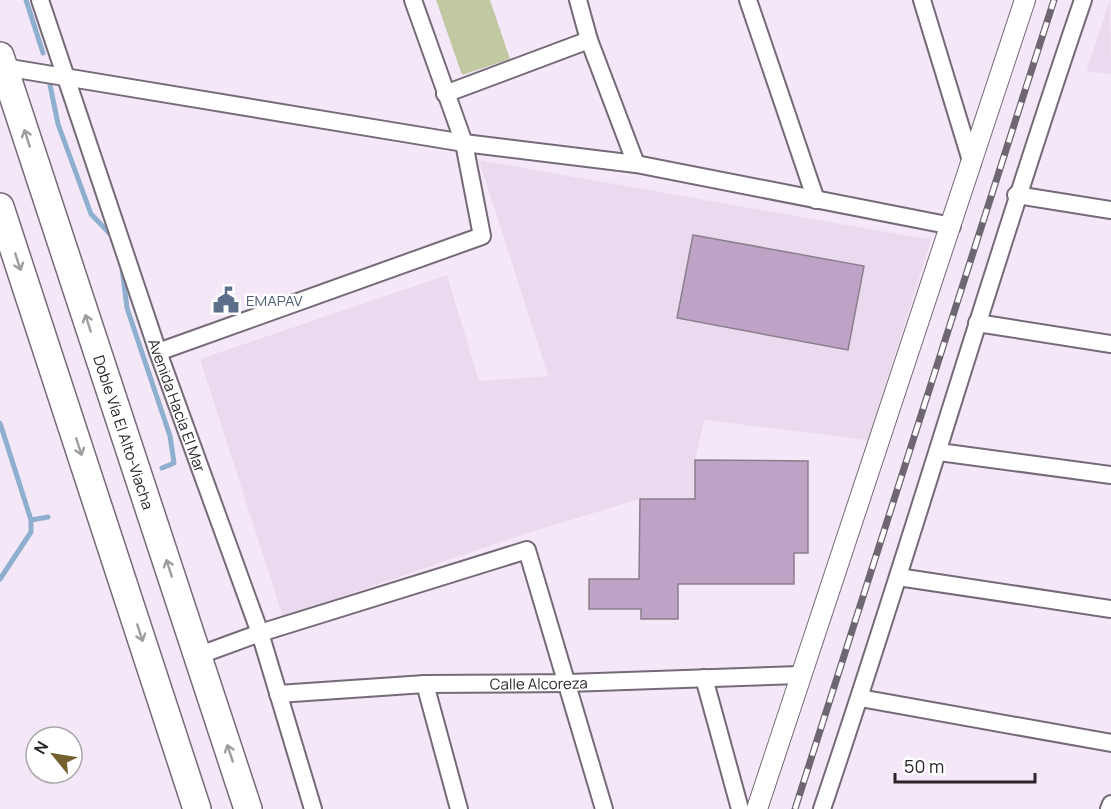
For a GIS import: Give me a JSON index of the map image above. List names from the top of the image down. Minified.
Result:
{"streets":{"highway":["Doble Vía El Alto-Viacha"],"street":["Avenida Hacia El Mar","Calle Alcoreza"]},"crossings":[["Avenida Hacia El Mar","Calle Alcoreza"]],"places":{"public building":["EMAPAV"]},"scale_bar":"50 m","north":"top left"}
